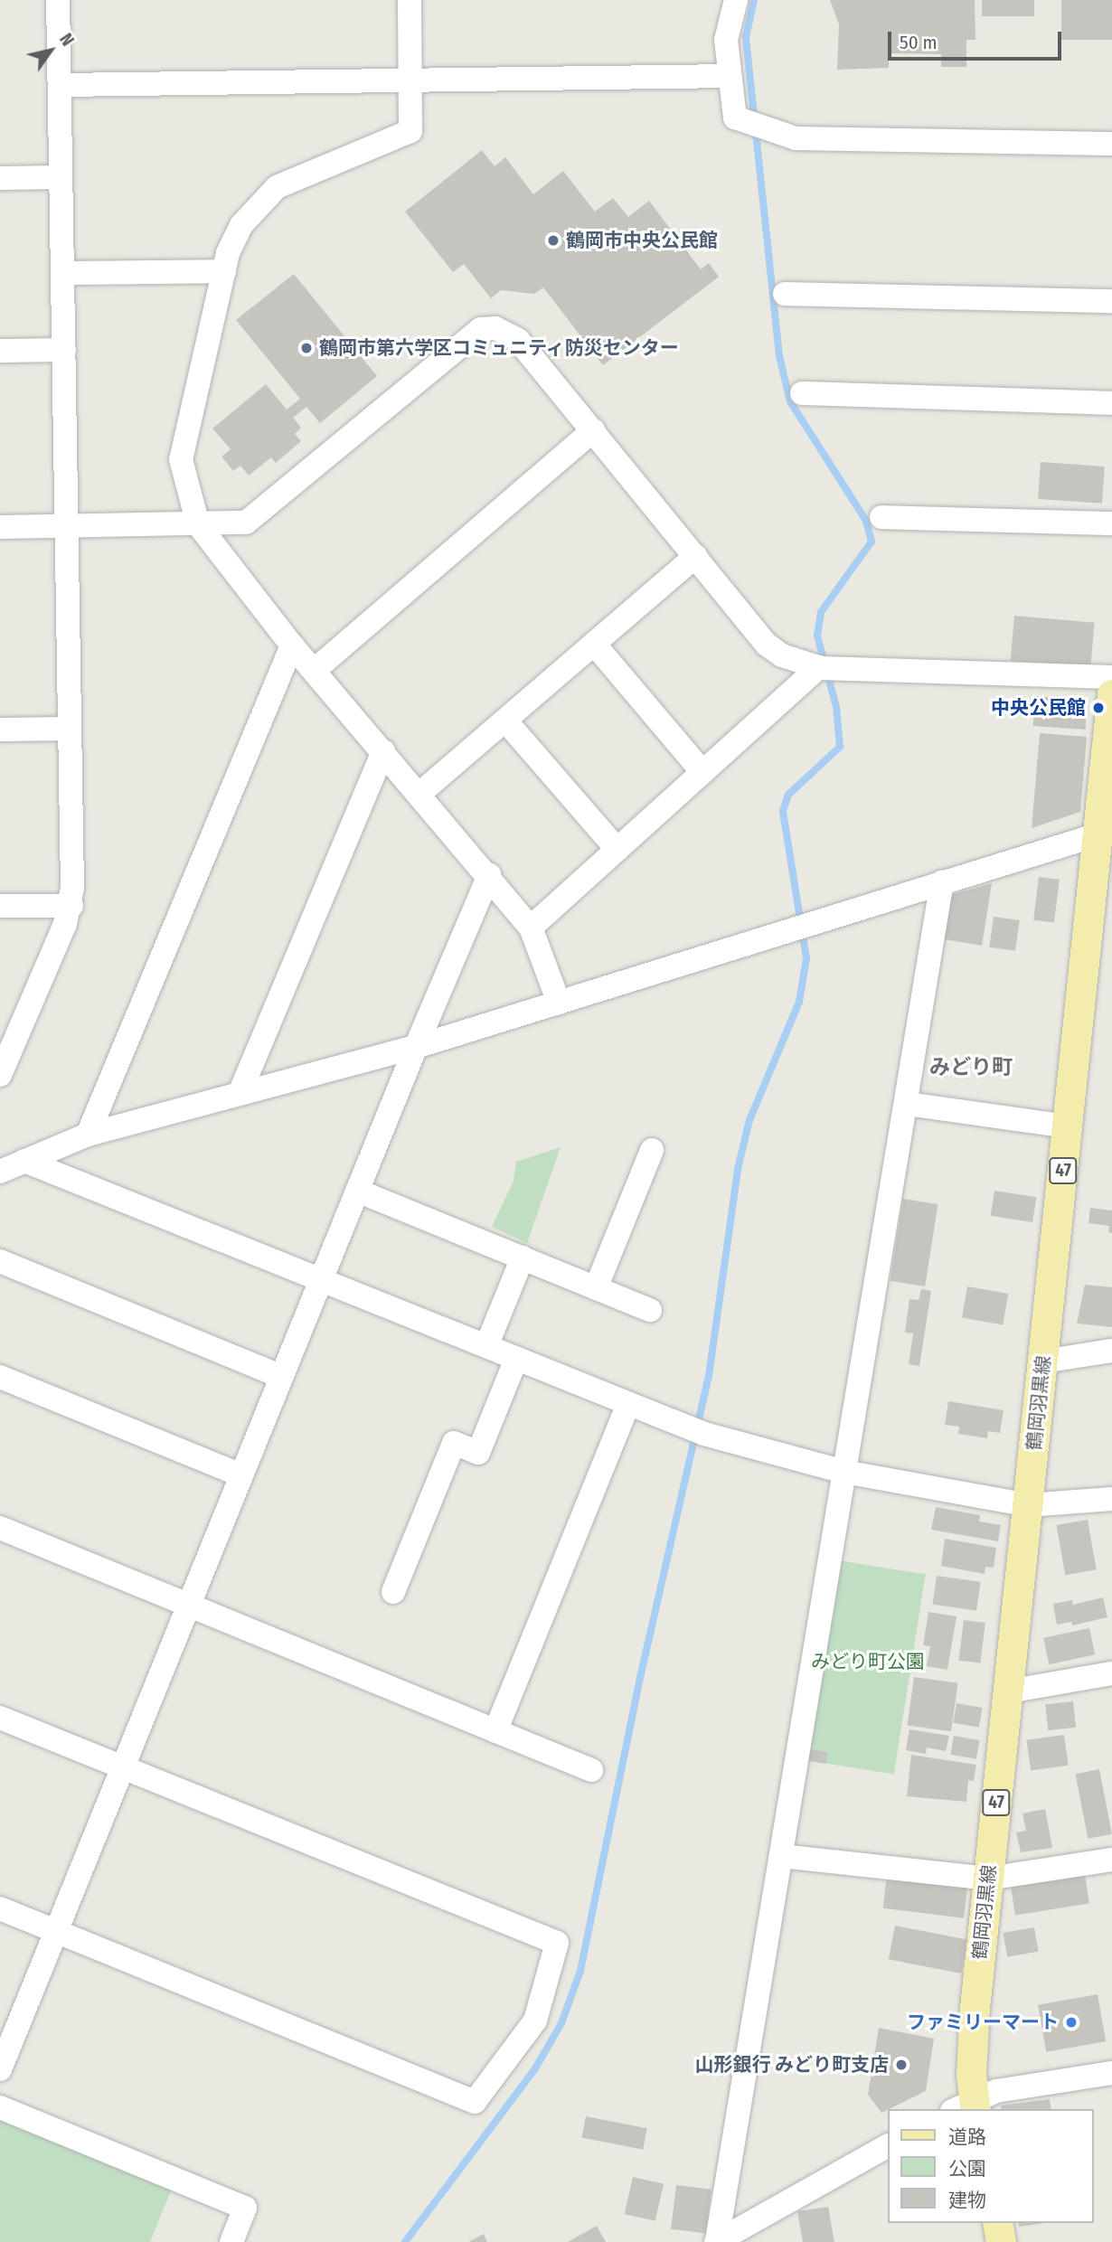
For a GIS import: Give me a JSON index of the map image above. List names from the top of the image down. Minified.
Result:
{"streets":{"main road":["47","鶴岡羽黒線"]},"districts":["みどり町"],"parks":["みどり町公園"],"places":["鶴岡市中央公民館","鶴岡市第六学区コミュニティ防災センター","中央公民館","ファミリーマート","山形銀行 みどり町支店"],"legend":["道路","公園","建物"],"scale_bar":"50 m","north":"top right"}
